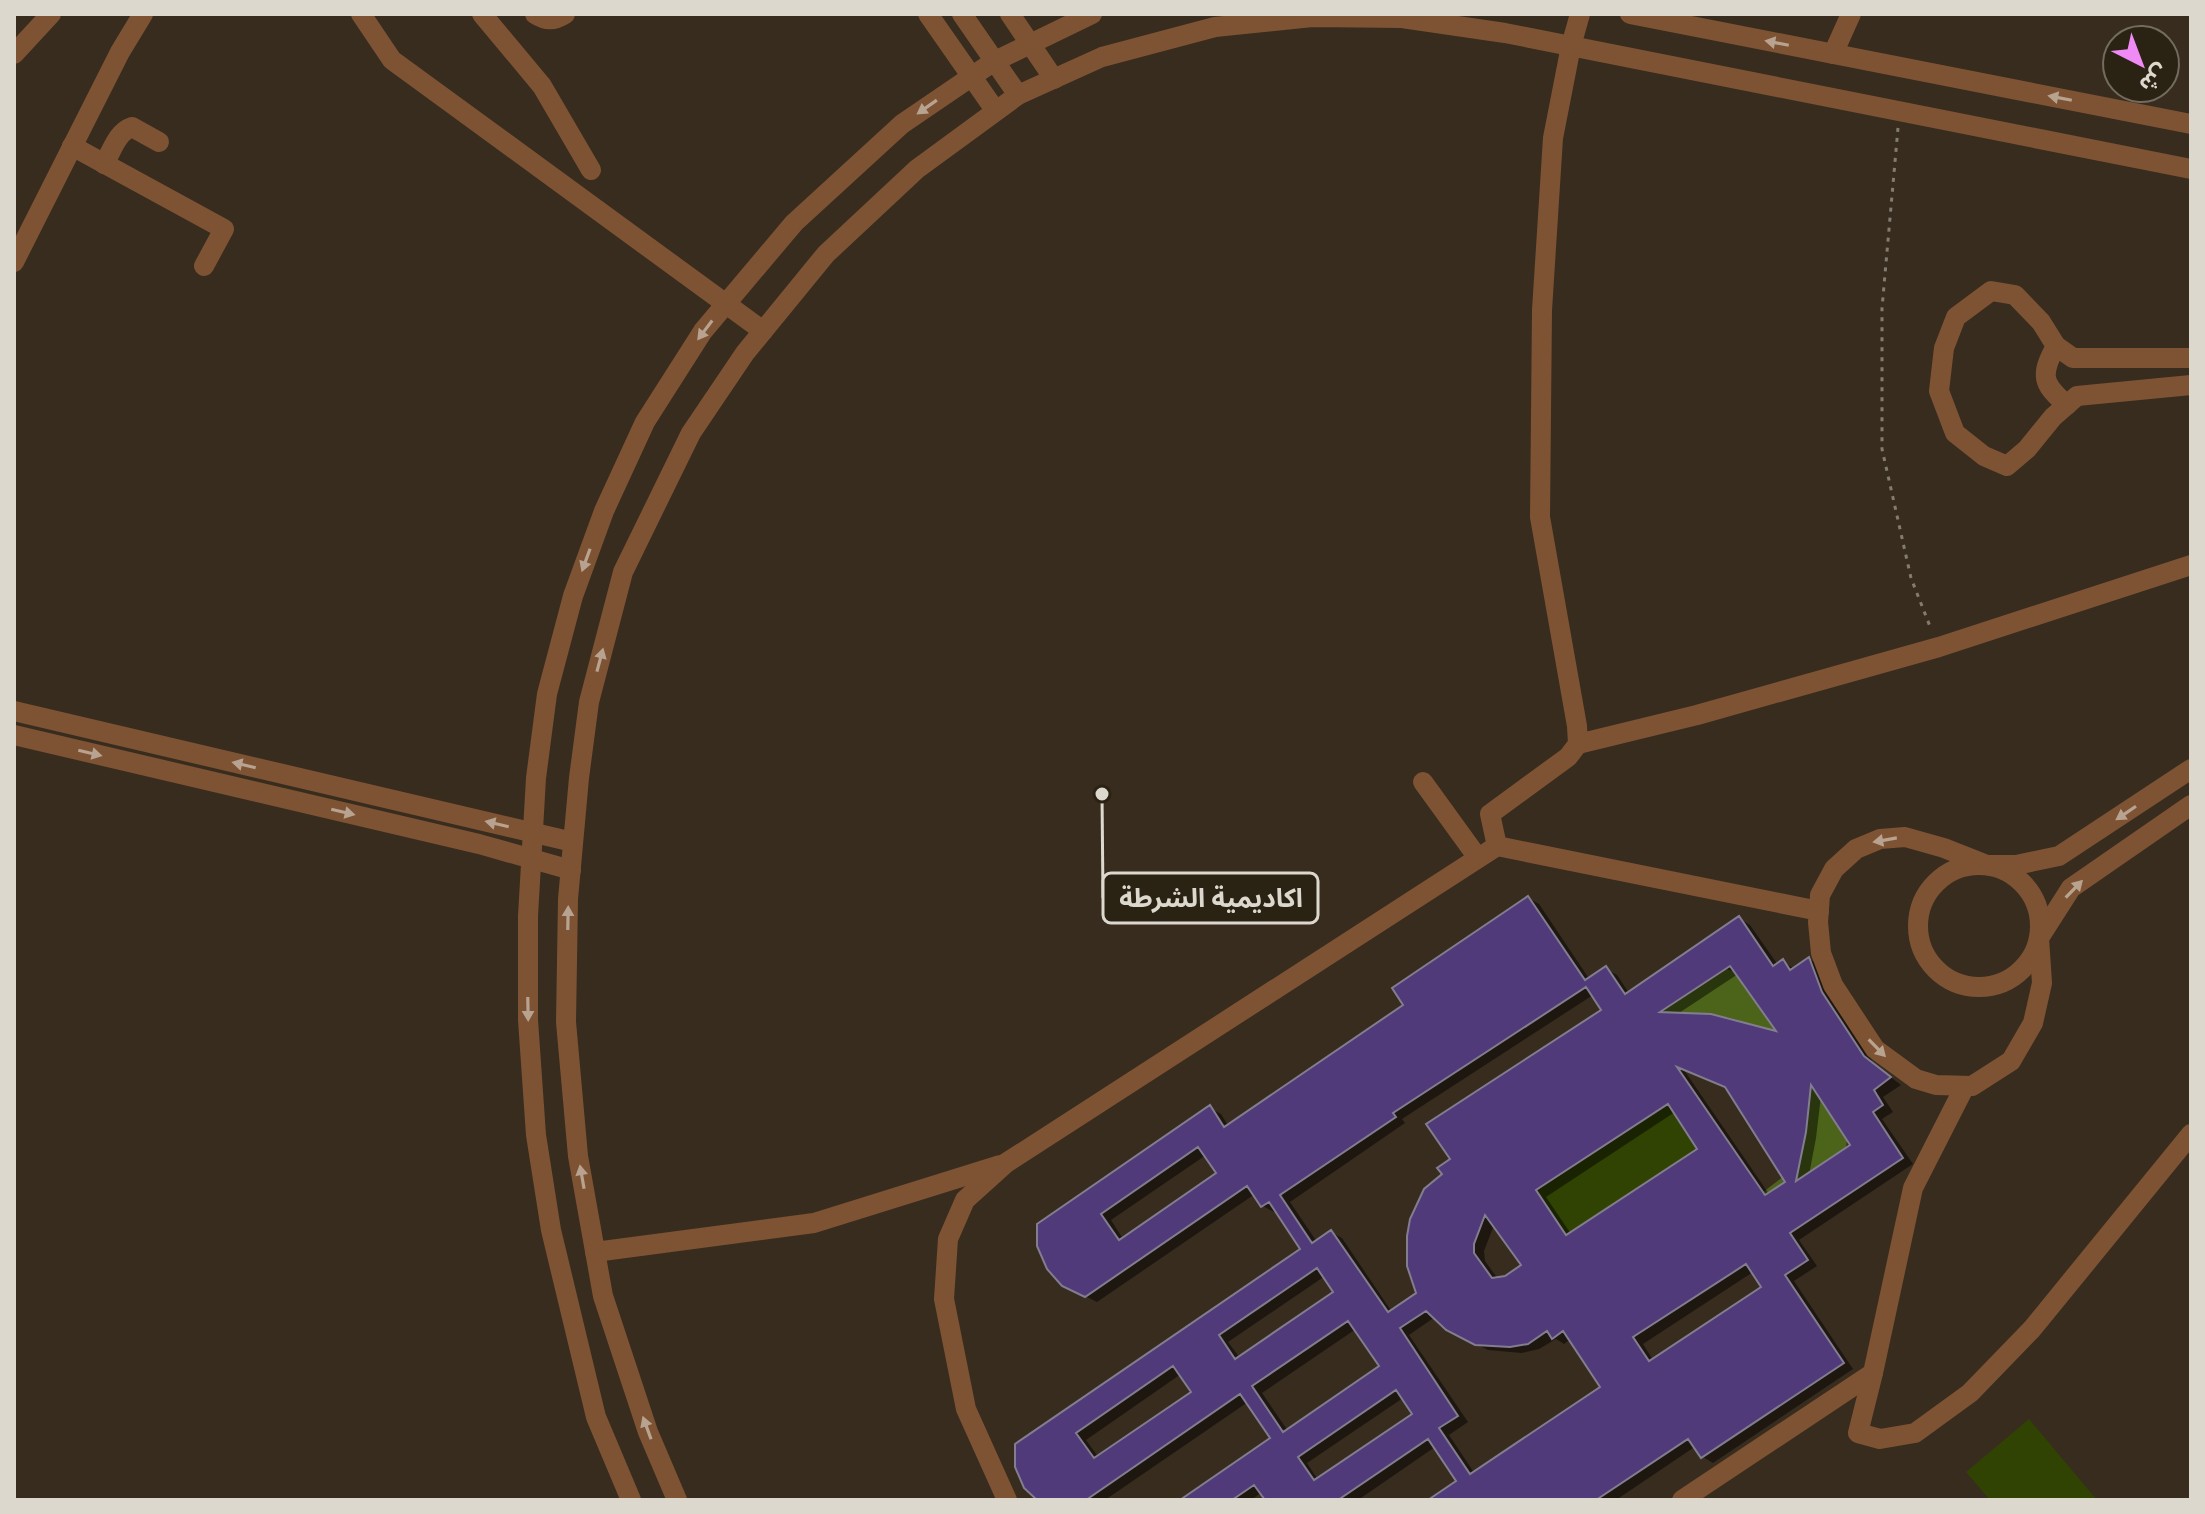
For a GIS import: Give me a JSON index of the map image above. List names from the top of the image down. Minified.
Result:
{"places":["اكاديمية الشرطة"],"north":"bottom right"}
